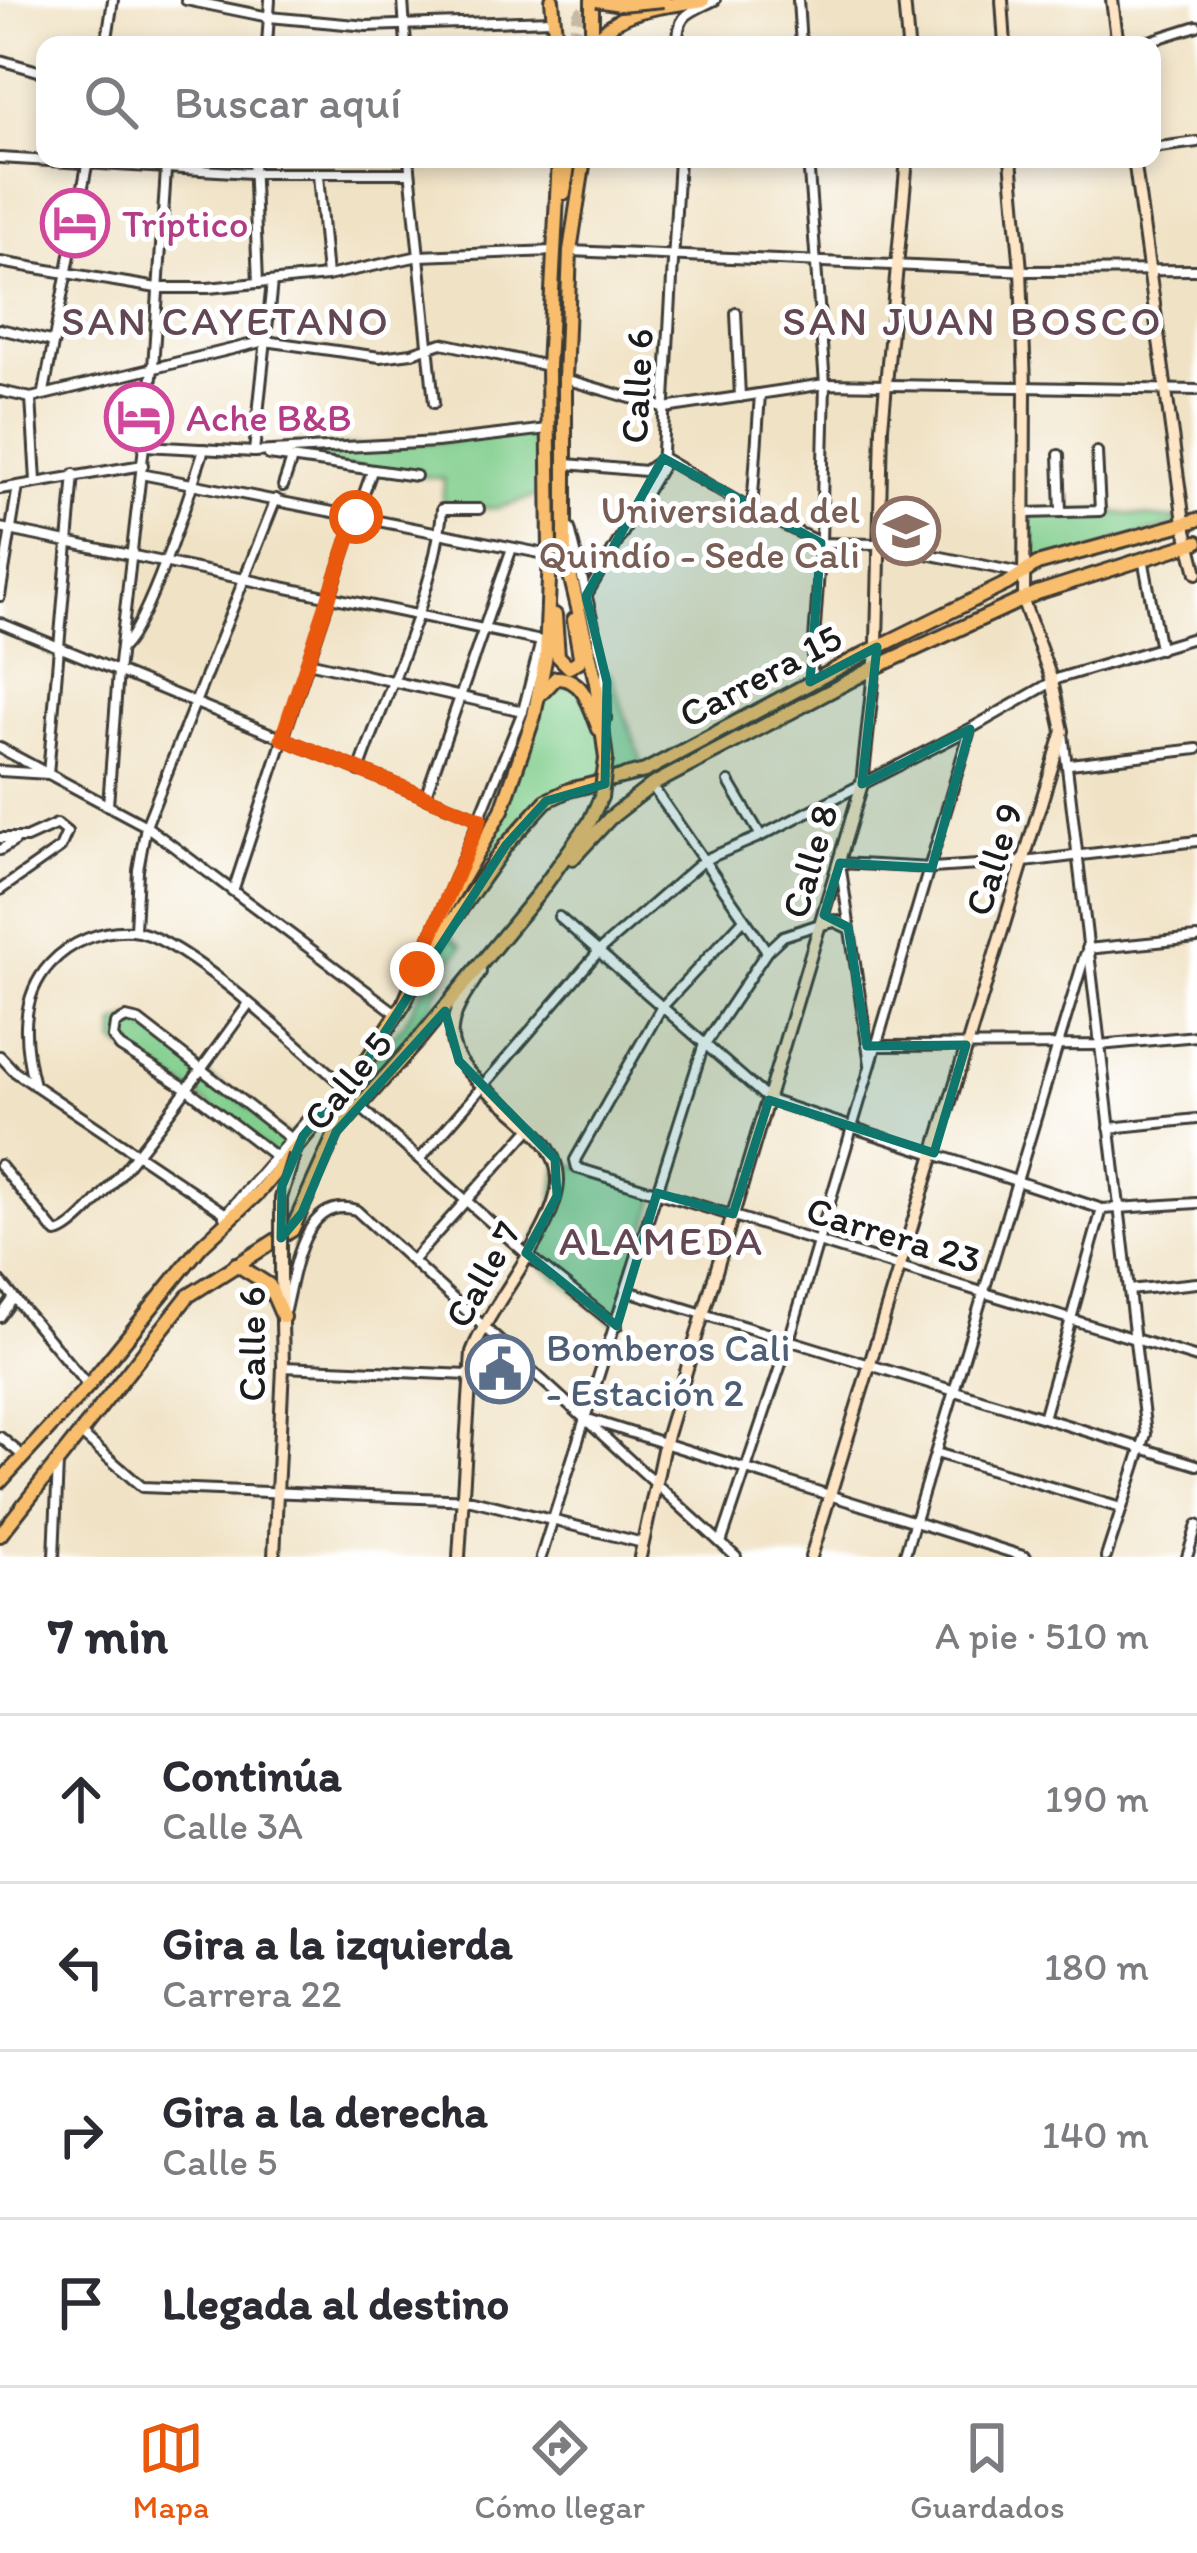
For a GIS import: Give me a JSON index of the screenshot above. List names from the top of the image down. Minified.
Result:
{"streets":{"main road":["Calle 6","Carrera 15","Calle 9","Calle 8","Calle 5","Calle 7"],"street":["Carrera 23"]},"crossings":[["Calle 6","Calle 5"],["Carrera 15","Calle 9"],["Carrera 15","Calle 8"],["Carrera 15","Calle 5"],["Calle 9","Carrera 23"],["Calle 8","Carrera 23"]],"districts":["SAN CAYETANO","SAN JUAN BOSCO","ALAMEDA"],"places":{"hotel":["Tríptico","Ache B&B"],"school or university":["Universidad del Quindío - Sede Cali"],"public building":["Bomberos Cali - Estación 2"]},"page":{"search":"Buscar aquí","heading":["7 min","A pie · 510 m"],"list":[["Continúa","Calle 3A","190 m"],["Gira a la izquierda","Carrera 22","180 m"],["Gira a la derecha","Calle 5","140 m"],"Llegada al destino"],"nav":["Mapa","Cómo llegar","Guardados"]}}
